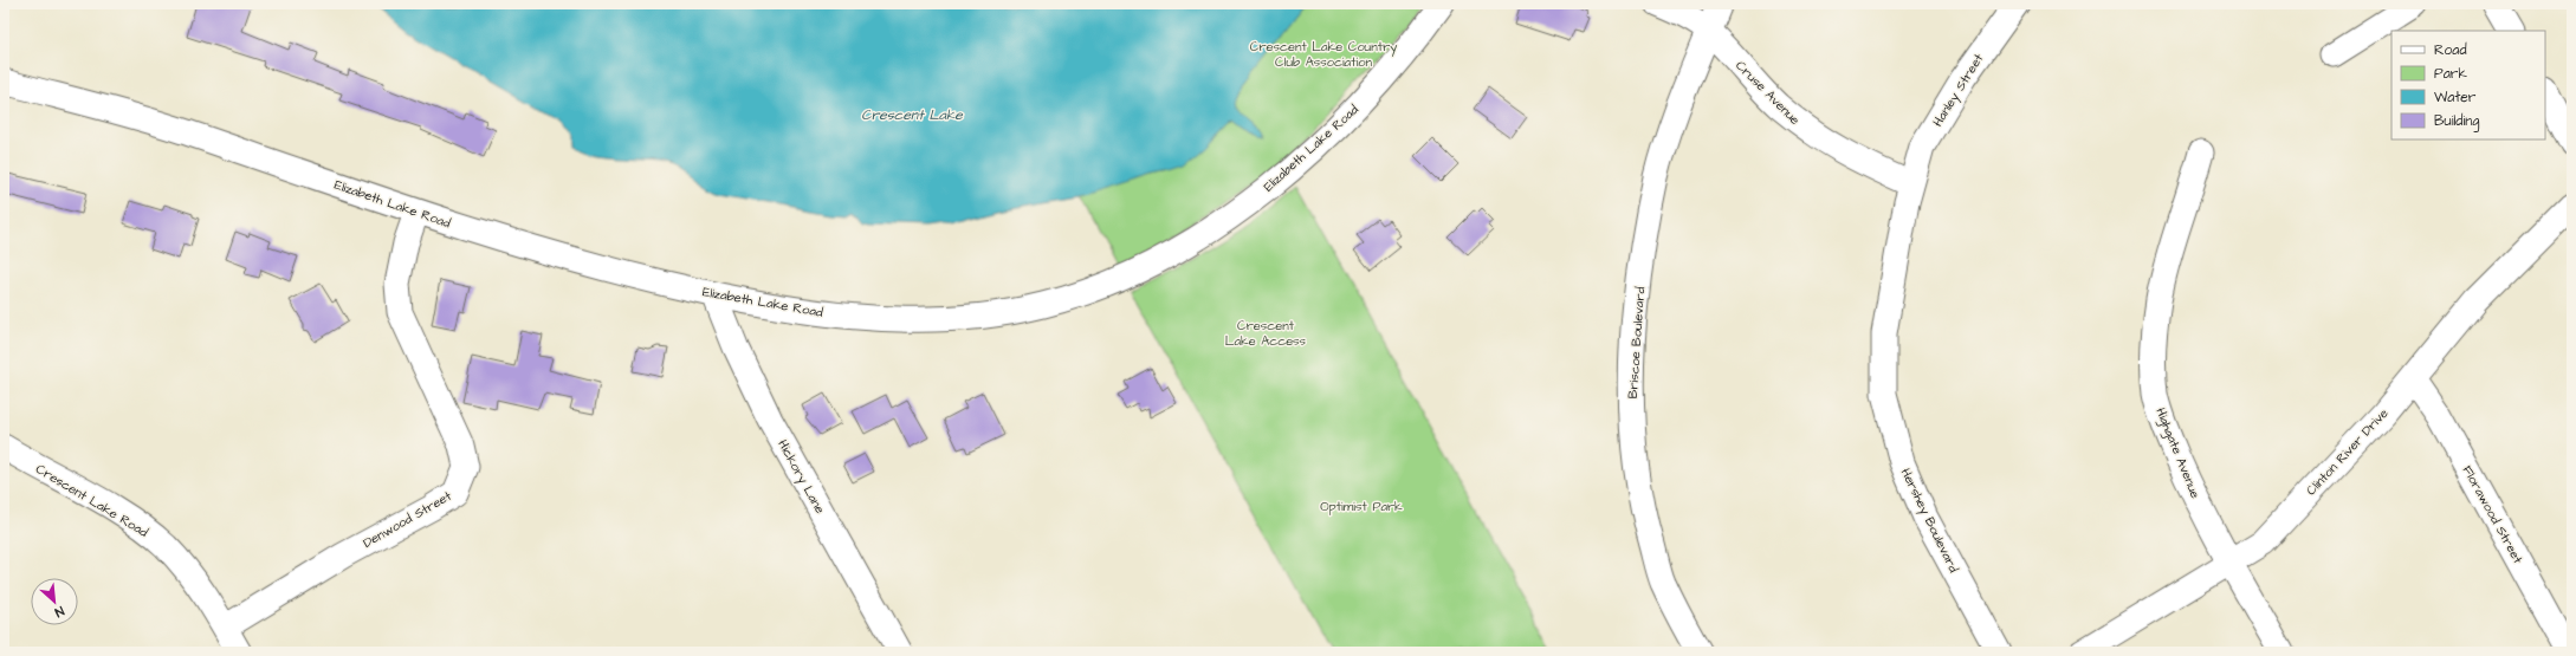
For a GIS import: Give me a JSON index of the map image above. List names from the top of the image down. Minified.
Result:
{"streets":{"street":["Hanley Street","Cruse Avenue","Elizabeth Lake Road","Briscoe Boulevard","Clinton River Drive","Highgate Avenue","Hickory Lane","Crescent Lake Road","Florawood Street","Denwood Street","Hershey Boulevard"]},"crossings":[["Hanley Street","Cruse Avenue"],["Hanley Street","Hershey Boulevard"],["Cruse Avenue","Briscoe Boulevard"],["Cruse Avenue","Hershey Boulevard"],["Elizabeth Lake Road","Hickory Lane"],["Elizabeth Lake Road","Denwood Street"],["Clinton River Drive","Highgate Avenue"],["Clinton River Drive","Florawood Street"],["Crescent Lake Road","Denwood Street"]],"water":["Crescent Lake"],"parks":["Crescent Lake Country Club Association","Crescent Lake Access","Optimist Park"],"legend":["Road","Park","Water","Building"],"north":"bottom right"}
